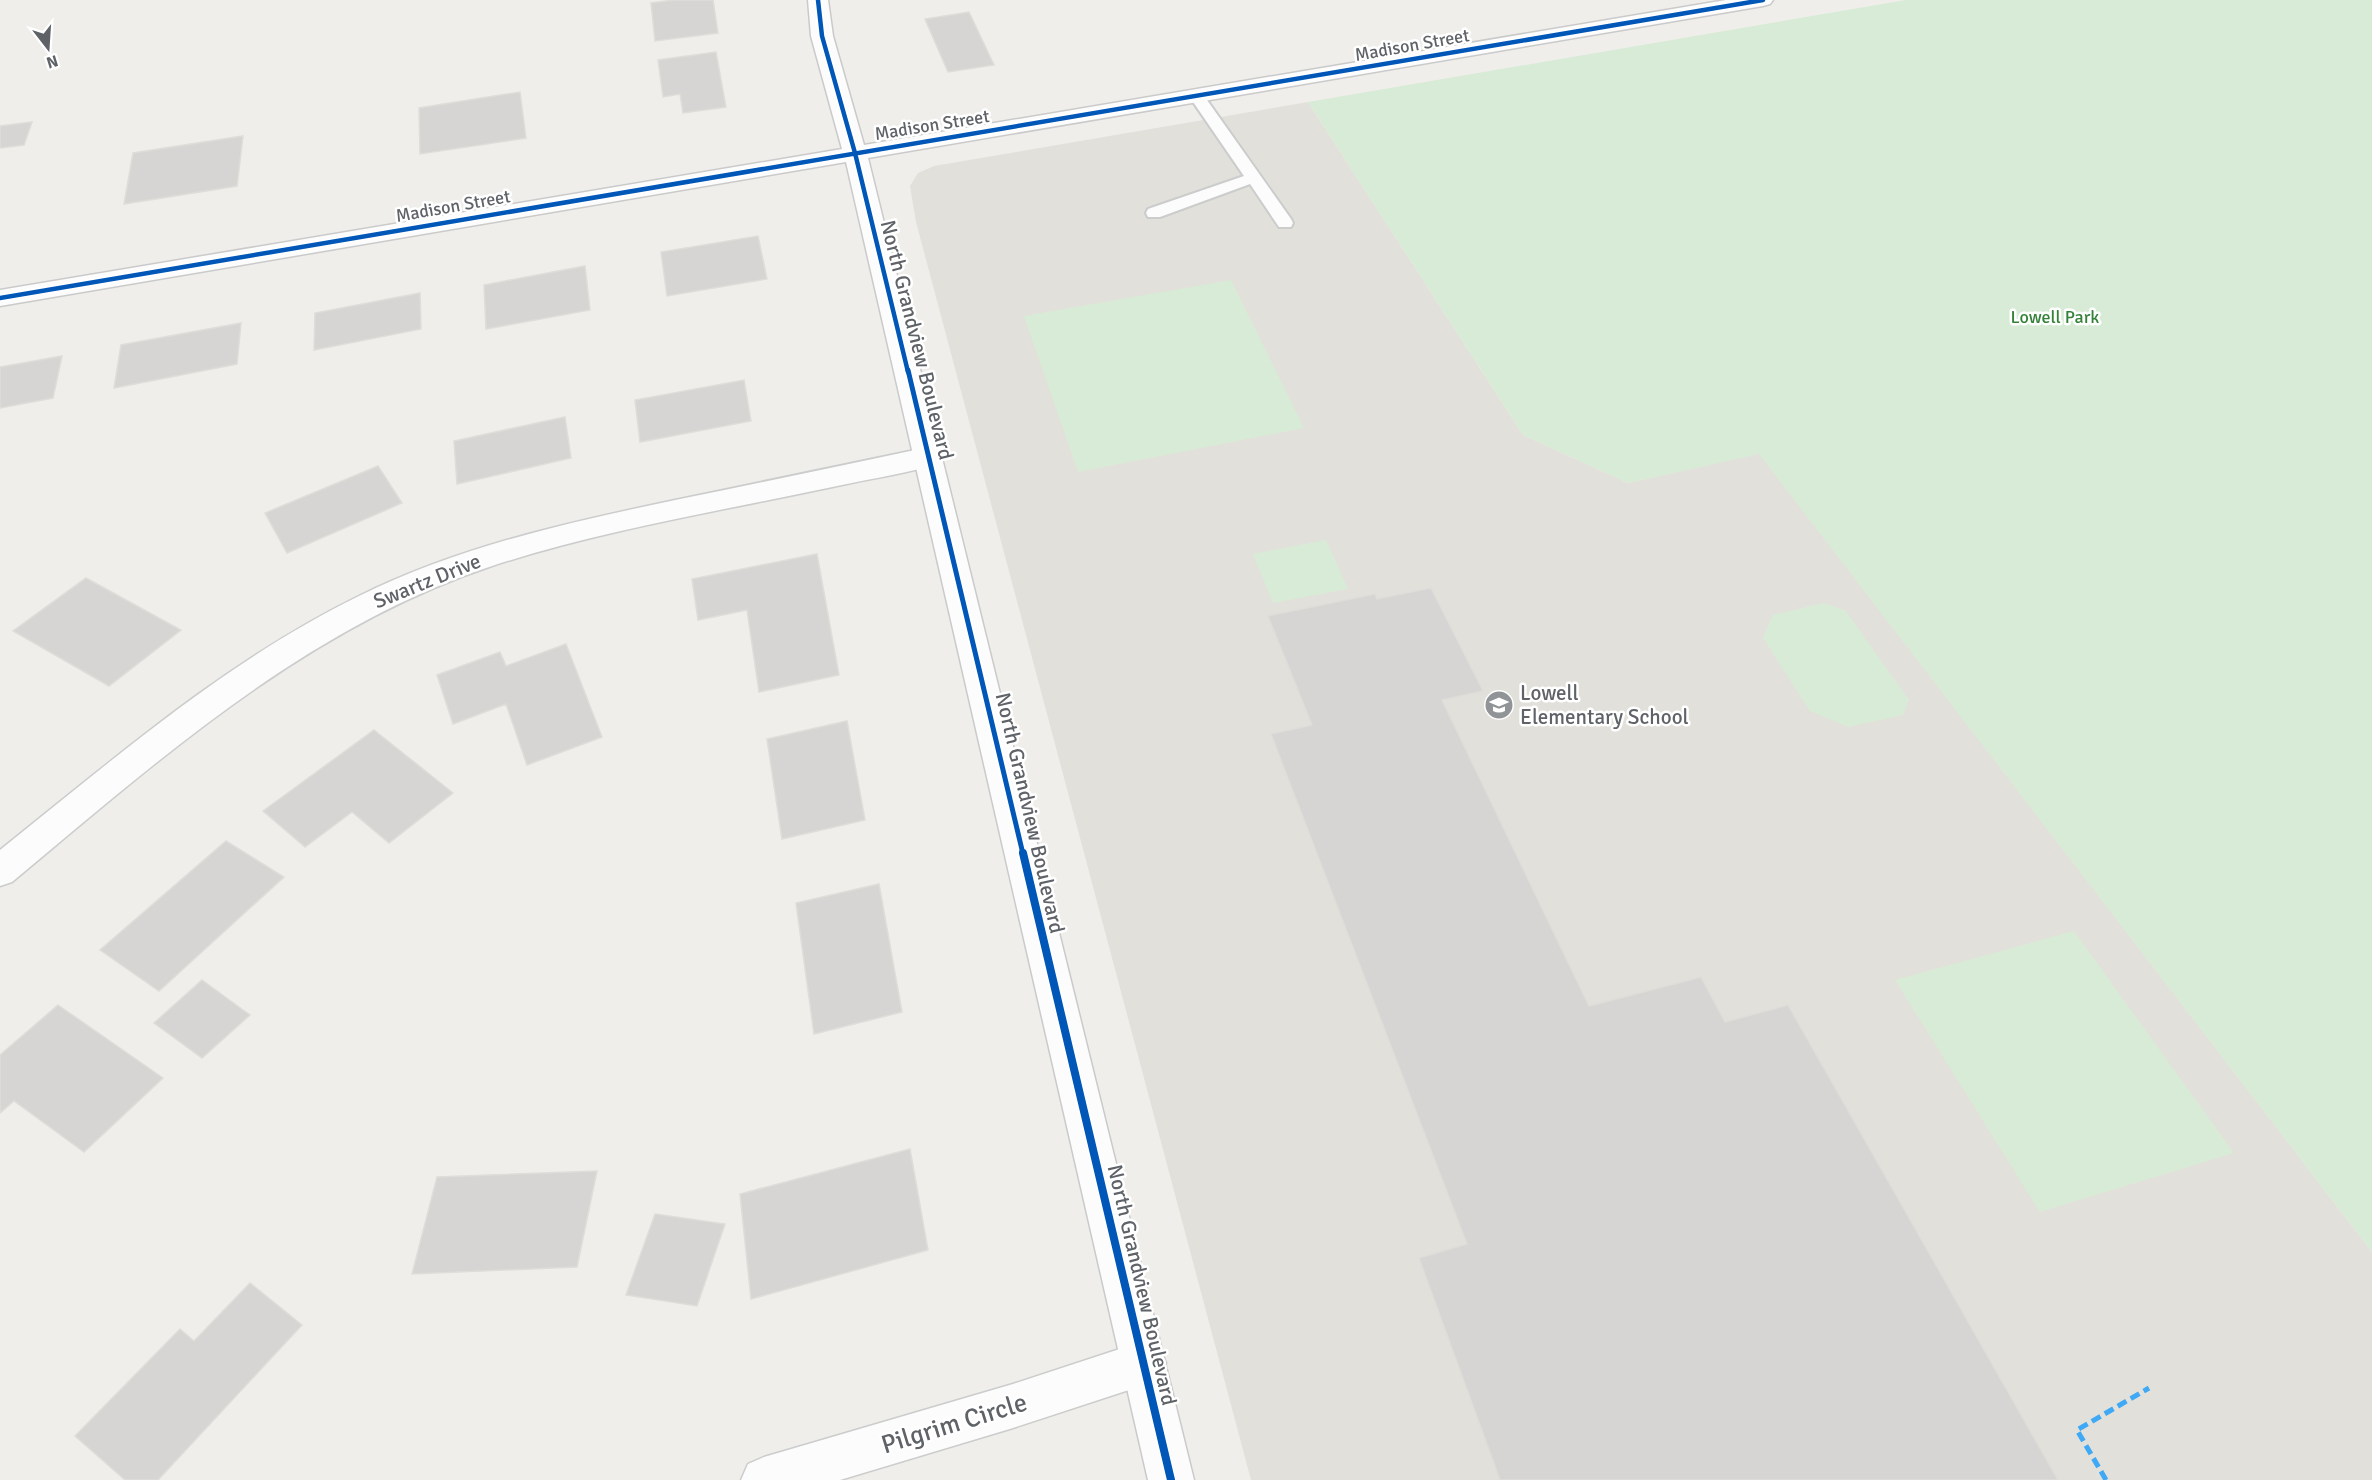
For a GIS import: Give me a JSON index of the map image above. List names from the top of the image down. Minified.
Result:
{"streets":{"street":["Madison Street","North Grandview Boulevard","Swartz Drive","Pilgrim Circle"]},"crossings":[["Madison Street","North Grandview Boulevard"],["North Grandview Boulevard","Swartz Drive"],["North Grandview Boulevard","Pilgrim Circle"]],"parks":["Lowell Park"],"places":{"school or university":["Lowell Elementary School"]},"north":"bottom"}
